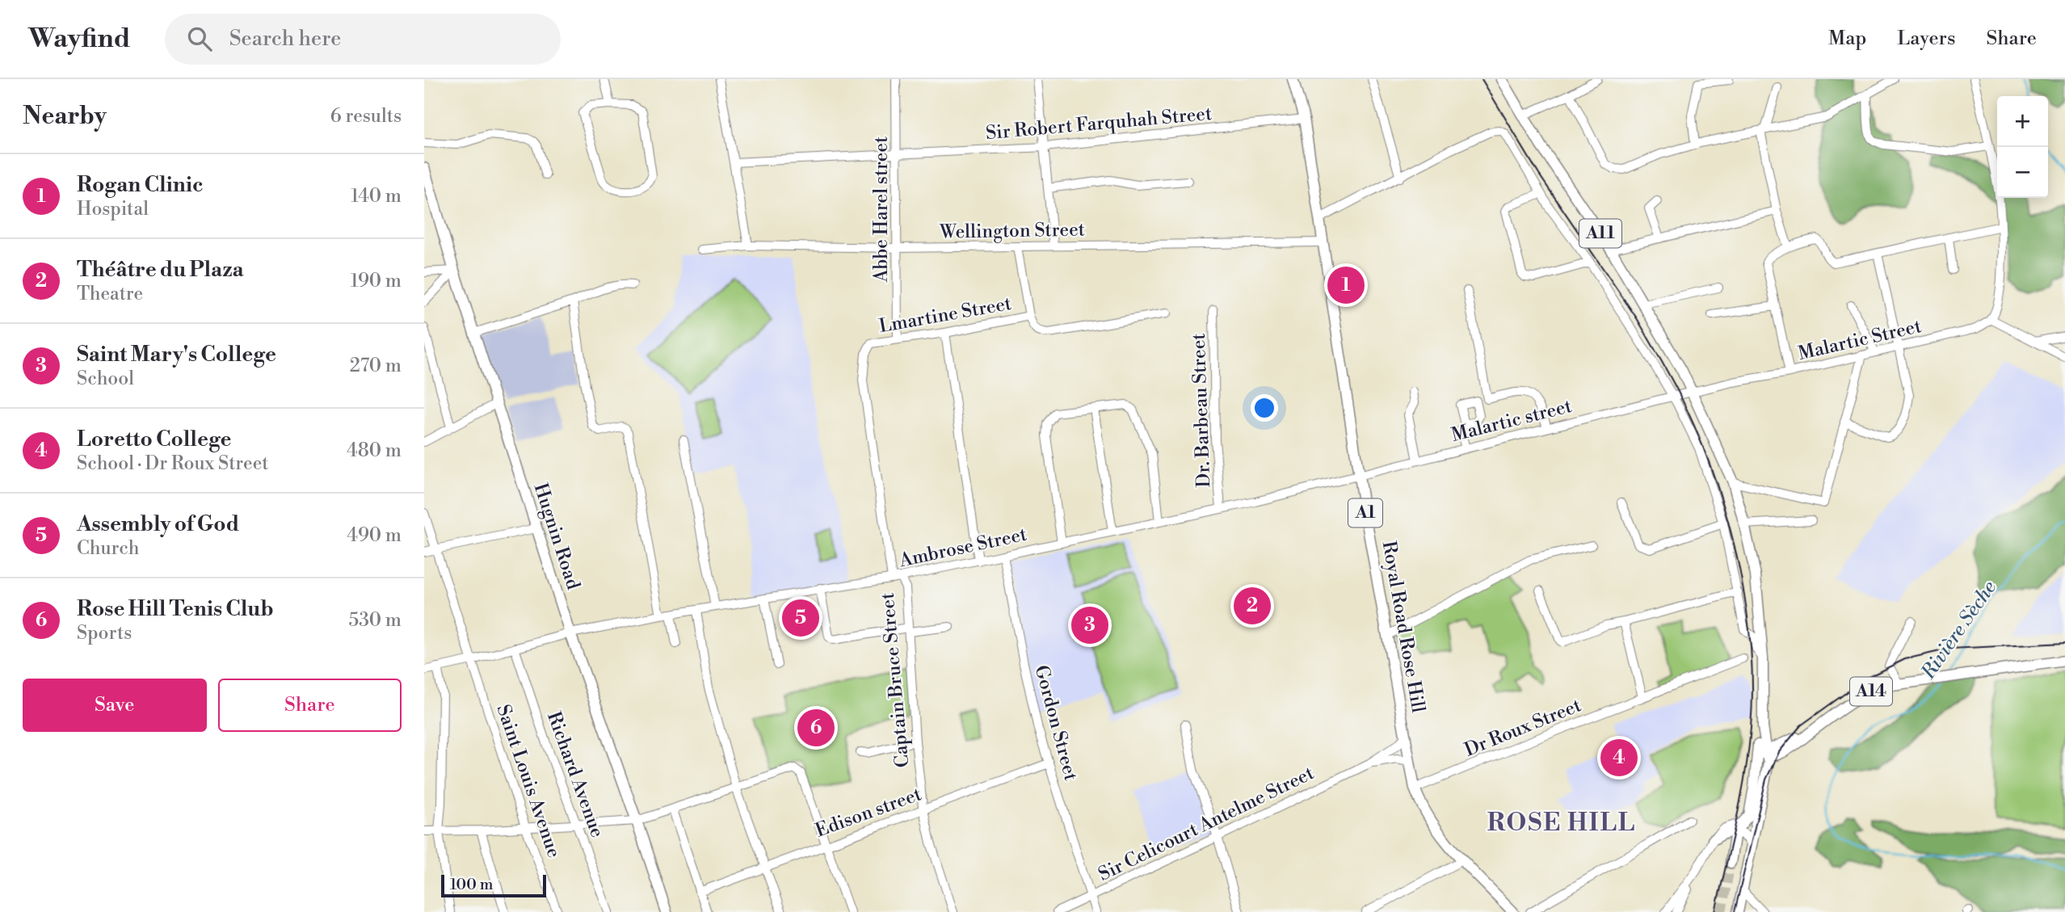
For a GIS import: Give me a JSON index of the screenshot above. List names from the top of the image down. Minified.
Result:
{"streets":{"main road":["A11","A1","Hugnin Road","Royal Road Rose Hill","A14"],"street":["Sir Robert Farquhah Street","Abbe Harel street","Wellington Street","Lmartine Street","Malartic Street","Dr. Barbeau Street","Malartic street","Ambrose Street","Captain Bruce Street","Gordon Street","Dr Roux Street","Richard Avenue","Saint Louis Avenue","Edison street","Sir Celicourt Antelme Street"]},"crossings":[["Sir Robert Farquhah Street","Abbe Harel street"],["Sir Robert Farquhah Street","Royal Road Rose Hill"],["Abbe Harel street","Wellington Street"],["Abbe Harel street","Lmartine Street"],["Wellington Street","Royal Road Rose Hill"],["A11","Malartic Street"],["A11","Malartic street"],["A11","A14"],["Lmartine Street","Captain Bruce Street"],["Malartic Street","Malartic street"],["Dr. Barbeau Street","Ambrose Street"],["Malartic street","Ambrose Street"],["Malartic street","Royal Road Rose Hill"],["Hugnin Road","Ambrose Street"],["Ambrose Street","Royal Road Rose Hill"],["Ambrose Street","Captain Bruce Street"],["Ambrose Street","Gordon Street"],["Ambrose Street","Richard Avenue"],["Ambrose Street","Saint Louis Avenue"],["Royal Road Rose Hill","Dr Roux Street"],["Royal Road Rose Hill","Sir Celicourt Antelme Street"],["Captain Bruce Street","Edison street"],["Gordon Street","Edison street"],["Gordon Street","Sir Celicourt Antelme Street"]],"districts":["ROSE HILL"],"water":["Rivière Sèche"],"scale_bar":"100 m","page":{"header":"Wayfind","search":"Search here","nav":["Map","Layers","Share"],"heading":["Nearby","6 results"],"map_buttons":["+","−"],"list":[{"mark":"1","name":"Rogan Clinic","note":"Hospital","value":"140 m"},{"mark":"2","name":"Théâtre du Plaza","note":"Theatre","value":"190 m"},{"mark":"3","name":"Saint Mary's College","note":"School","value":"270 m"},{"mark":"4","name":"Loretto College","note":"School · Dr Roux Street","value":"480 m"},{"mark":"5","name":"Assembly of God","note":"Church","value":"490 m"},{"mark":"6","name":"Rose Hill Tenis Club","note":"Sports","value":"530 m"}],"pins":["1","2","5","3","6","4"],"buttons":["Save","Share"],"scale":"100 m"}}
